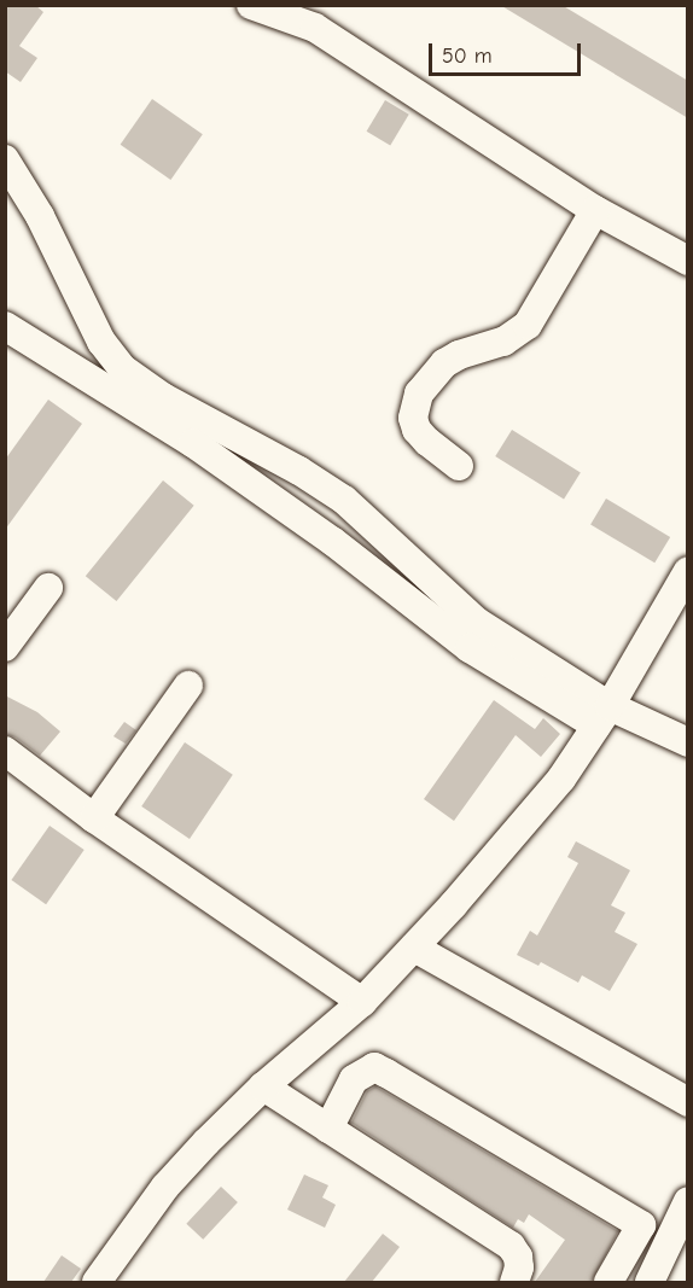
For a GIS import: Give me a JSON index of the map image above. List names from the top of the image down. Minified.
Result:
{"scale_bar":"50 m"}
